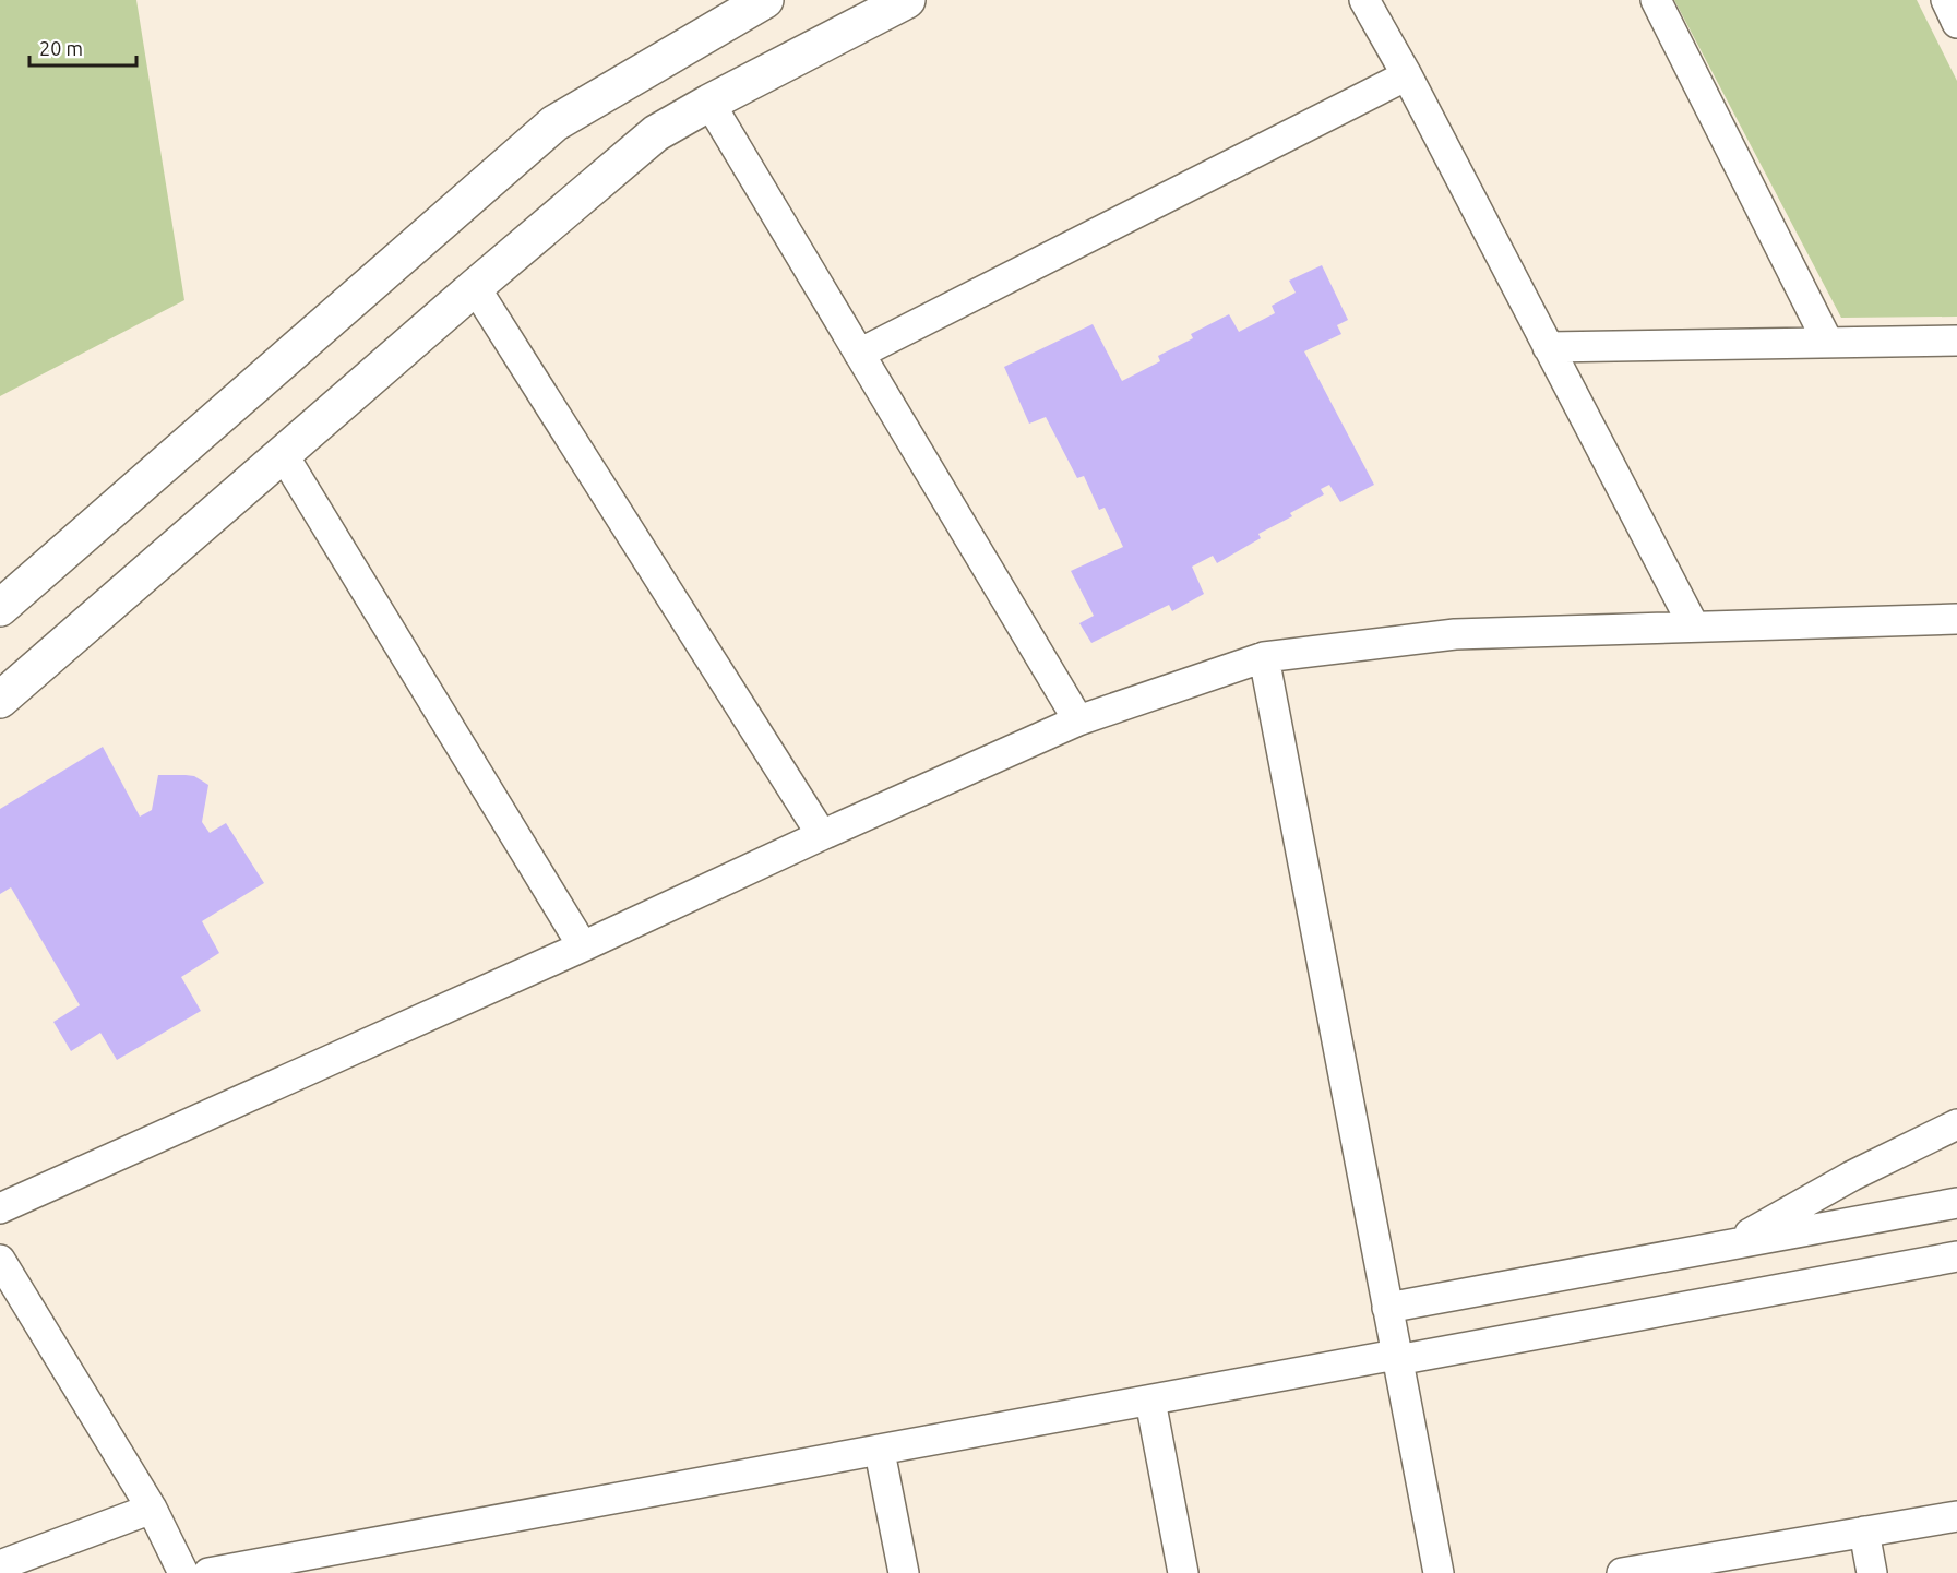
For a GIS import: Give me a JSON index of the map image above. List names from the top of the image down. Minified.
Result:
{"scale_bar":"20 m"}
